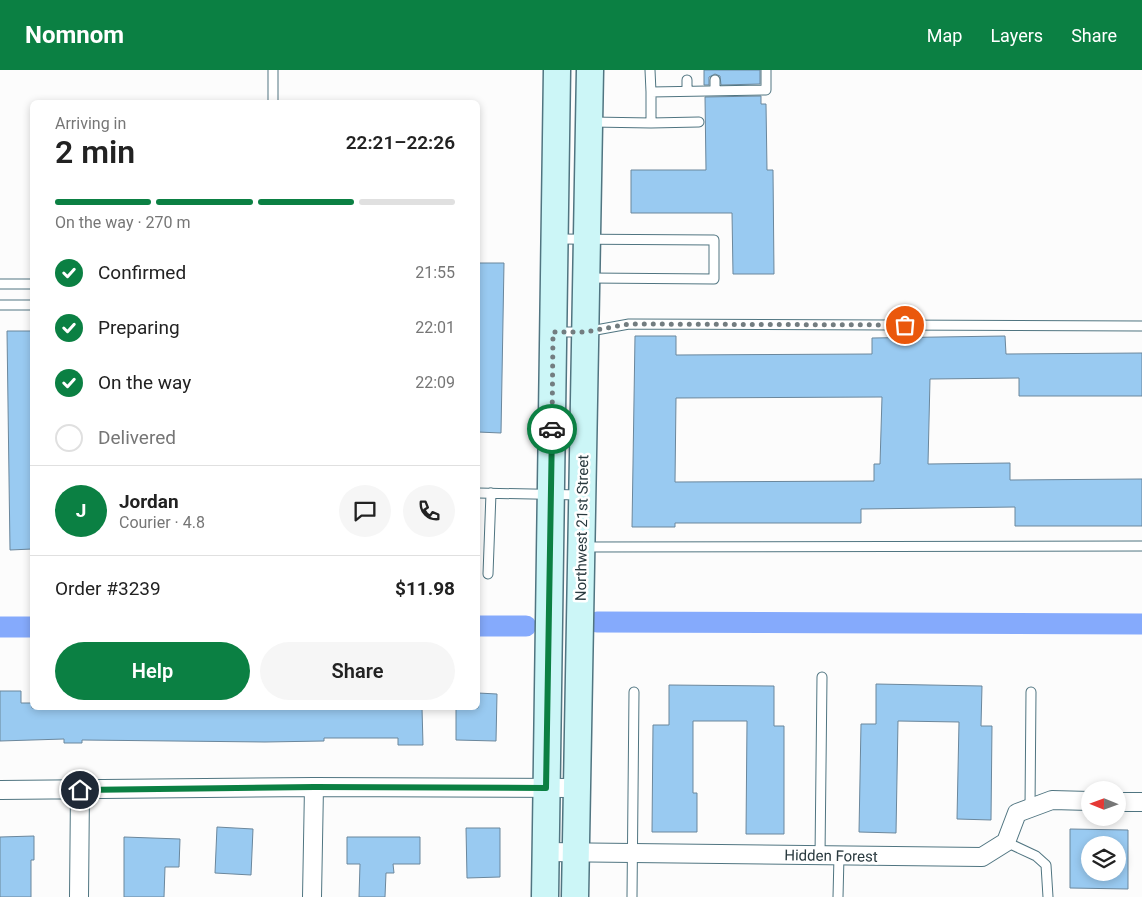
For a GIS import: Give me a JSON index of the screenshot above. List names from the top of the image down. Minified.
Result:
{"streets":{"street":["Northwest 21st Street","Hidden Forest"]},"crossings":[["Northwest 21st Street","Hidden Forest"]],"north":"left","page":{"header":"Nomnom","nav":["Map","Layers","Share"],"heading":["2 min","Arriving in","22:21–22:26"],"panel":["Jordan","Courier · 4.8","Order #3239","$11.98"],"bar":"On the way · 270 m","list":[["Confirmed","21:55"],["Preparing","22:01"],["On the way","22:09"],"Delivered"],"round":"J","buttons":["Help","Share"]}}
